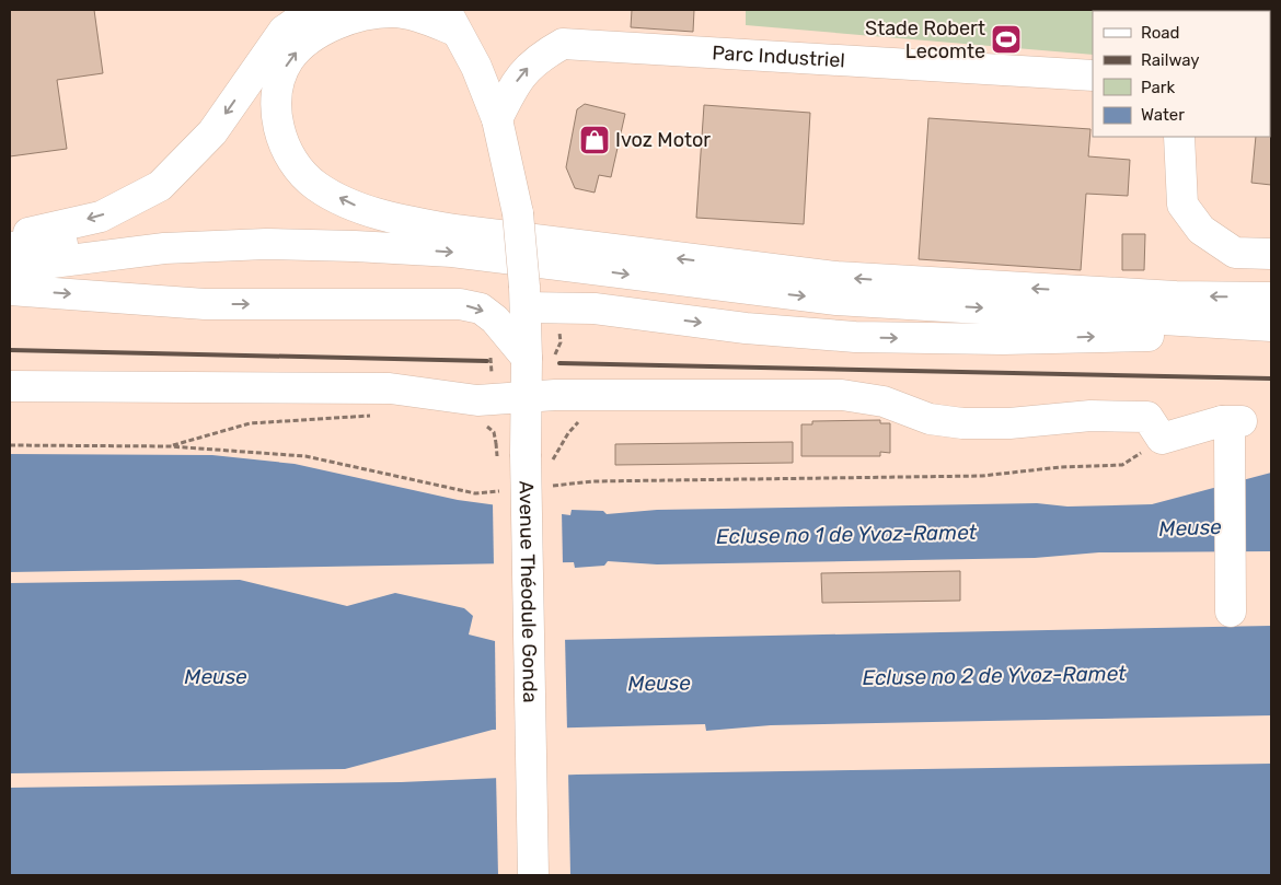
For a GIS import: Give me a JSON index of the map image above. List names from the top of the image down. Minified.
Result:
{"streets":{"main road":["Parc Industriel","Avenue Théodule Gonda"]},"crossings":[["Parc Industriel","Avenue Théodule Gonda"]],"water":["Meuse","Ecluse no 1 de Yvoz-Ramet","Ecluse no 2 de Yvoz-Ramet"],"places":{"sports":["Stade Robert Lecomte"],"shop":["Ivoz Motor"]},"legend":["Road","Railway","Park","Water"]}
